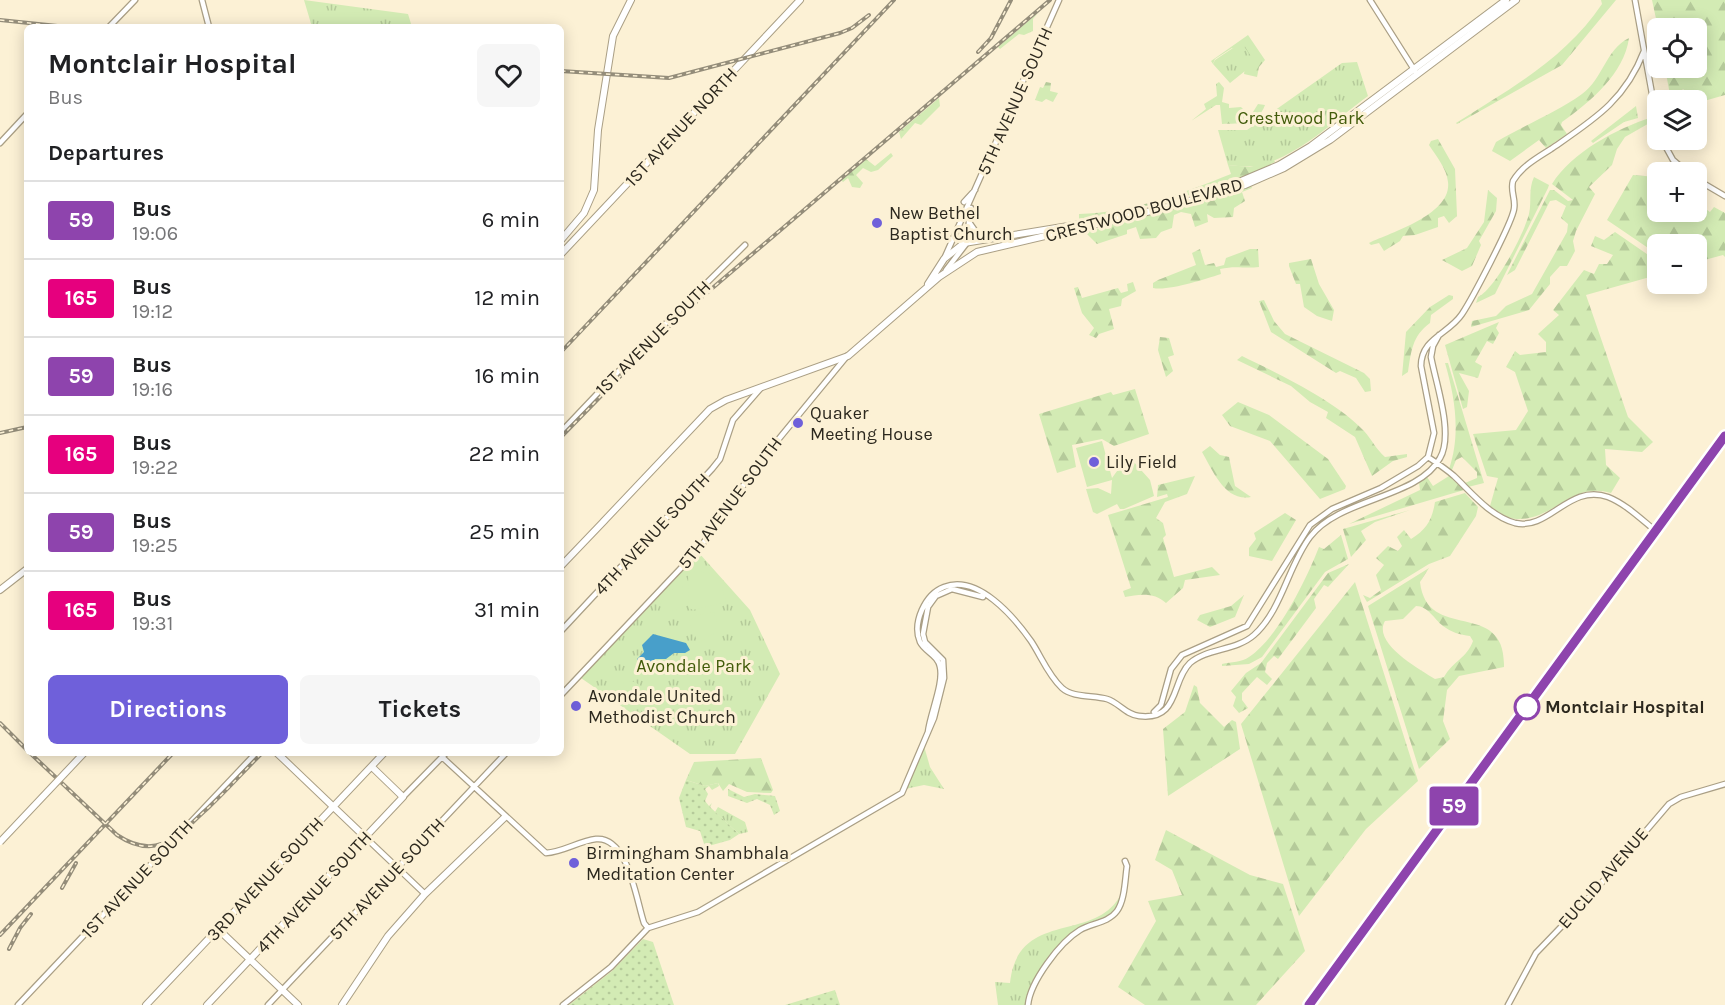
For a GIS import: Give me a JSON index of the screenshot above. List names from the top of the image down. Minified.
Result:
{"streets":{"main road":["5TH AVENUE SOUTH","1ST AVENUE NORTH","CRESTWOOD BOULEVARD","4TH AVENUE SOUTH","3RD AVENUE SOUTH"],"street":["1ST AVENUE SOUTH","EUCLID AVENUE"]},"crossings":[["5TH AVENUE SOUTH","CRESTWOOD BOULEVARD"]],"parks":["Crestwood Park","Avondale Park"],"places":["New Bethel Baptist Church","Quaker Meeting House","Lily Field","Avondale United Methodist Church","Montclair Hospital","Birmingham Shambhala Meditation Center"],"lines":["bus line 59"],"page":{"on_map":"59","map_buttons":["+","−"],"heading":[["Montclair Hospital","Bus"],"Departures"],"list":[{"mark":"59","name":"Bus","note":"19:06","value":"6 min"},{"mark":"165","name":"Bus","note":"19:12","value":"12 min"},{"mark":"59","name":"Bus","note":"19:16","value":"16 min"},{"mark":"165","name":"Bus","note":"19:22","value":"22 min"},{"mark":"59","name":"Bus","note":"19:25","value":"25 min"},{"mark":"165","name":"Bus","note":"19:31","value":"31 min"}],"buttons":["Directions","Tickets"]}}
